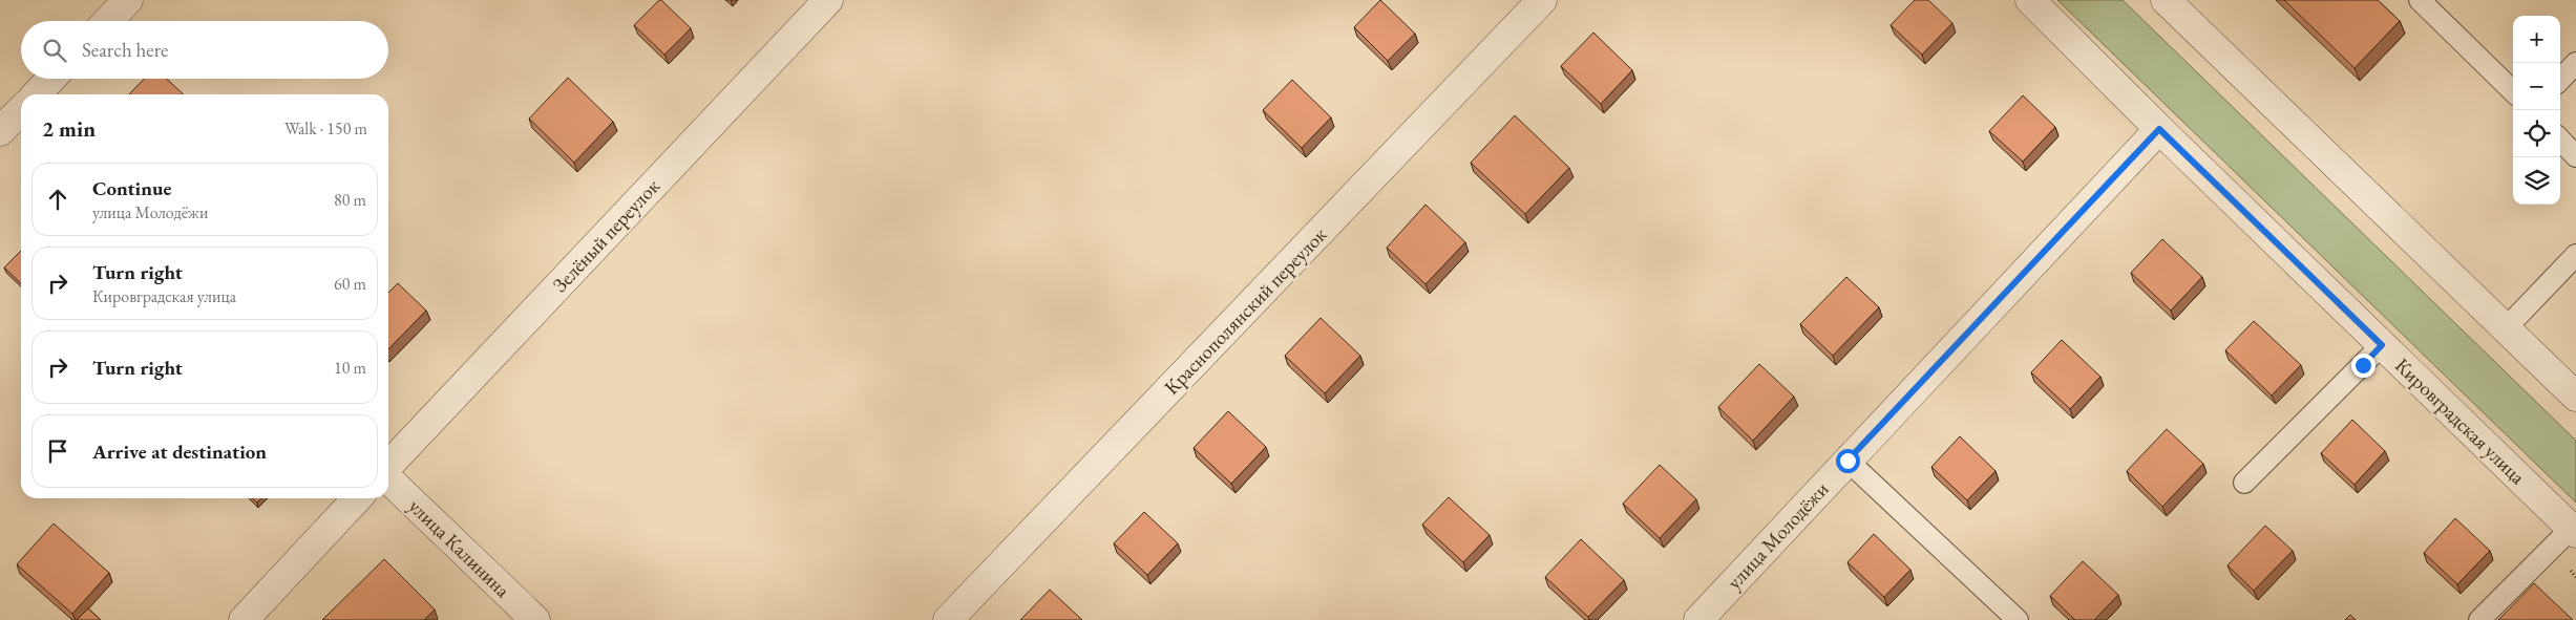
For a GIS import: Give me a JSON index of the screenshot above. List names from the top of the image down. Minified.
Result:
{"streets":{"street":["Зелёный переулок","Краснополянский переулок","Кировградская улица","улица Молодёжи","улица Калинина"]},"crossings":[["Кировградская улица","улица Молодёжи"]],"page":{"map_buttons":["+","−"],"search":"Search here","heading":["2 min","Walk · 150 m"],"list":[["Continue","улица Молодёжи","80 m"],["Turn right","Кировградская улица","60 m"],["Turn right","10 m"],"Arrive at destination"]}}
